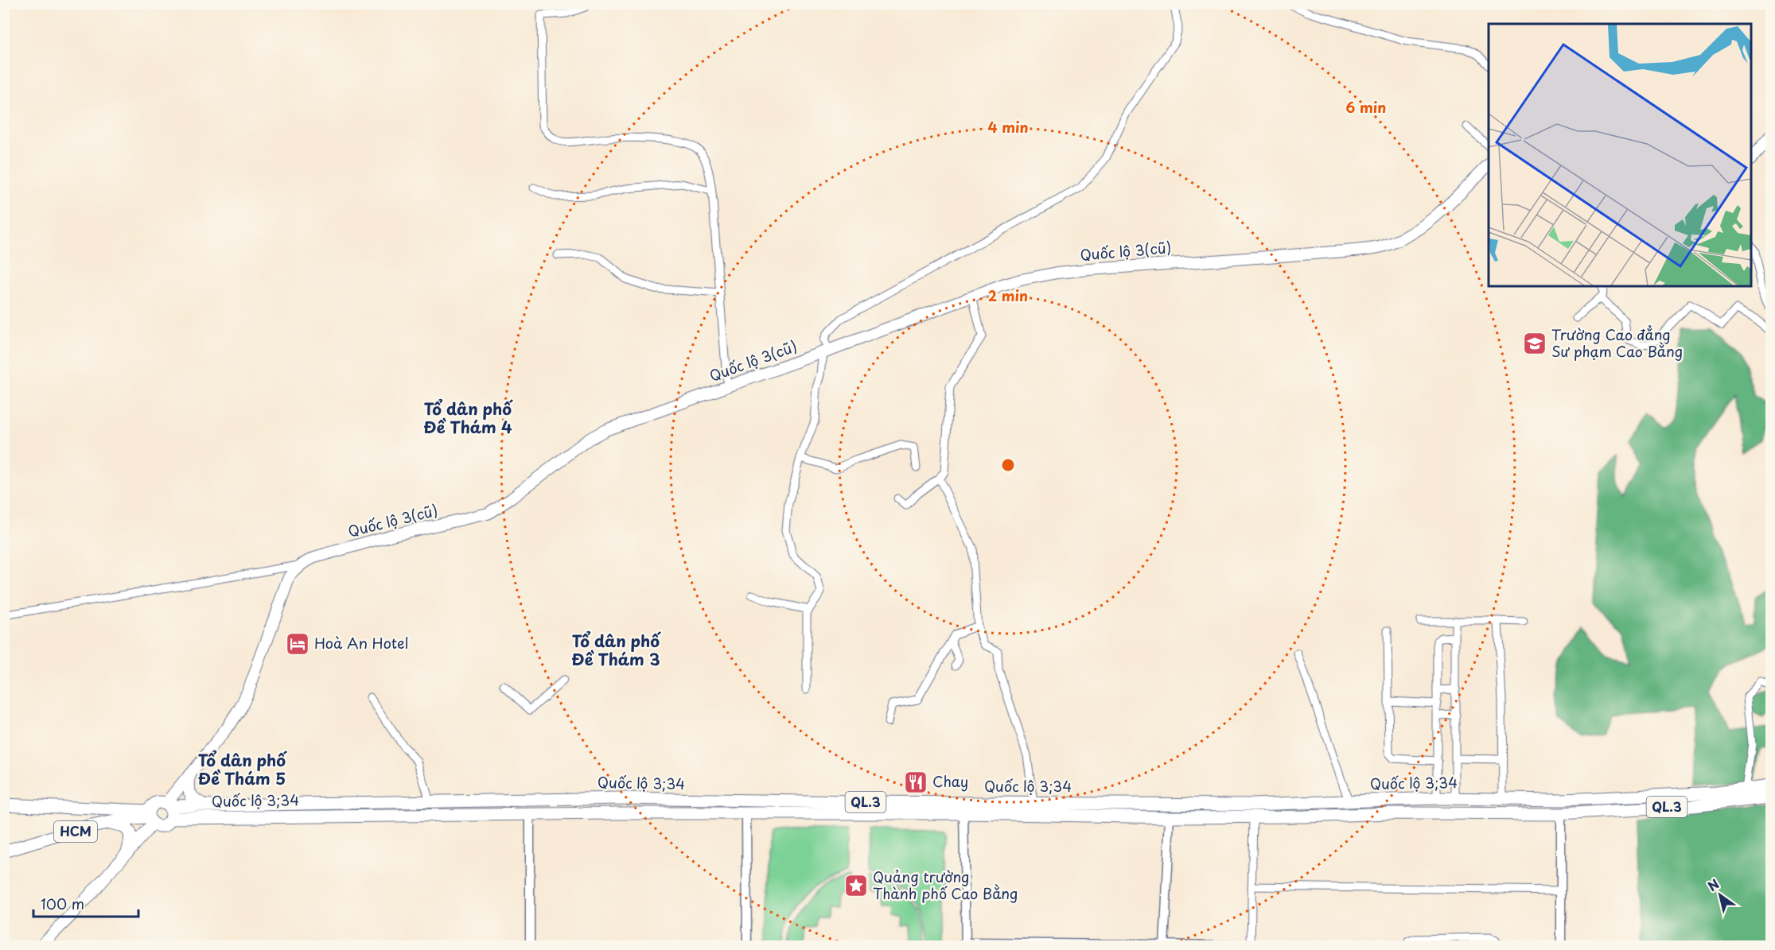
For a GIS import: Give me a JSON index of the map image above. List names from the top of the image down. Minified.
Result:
{"streets":{"highway":["Quốc lộ 3;34","QL.3","HCM"],"main road":["Quốc lộ 3(cũ)"]},"crossings":[["Quốc lộ 3;34","HCM"]],"districts":["Tổ dân phố Đề Thám 4","Tổ dân phố Đề Thám 3","Tổ dân phố Đề Thám 5"],"places":{"school or university":["Trường Cao đẳng Sư phạm Cao Bằng"],"hotel":["Hoà An Hotel"],"restaurant":["Chay"],"place":["Quảng trường Thành phố Cao Bằng"]},"scale_bar":"100 m","north":"top left","rings":["6 min","4 min","2 min"]}
